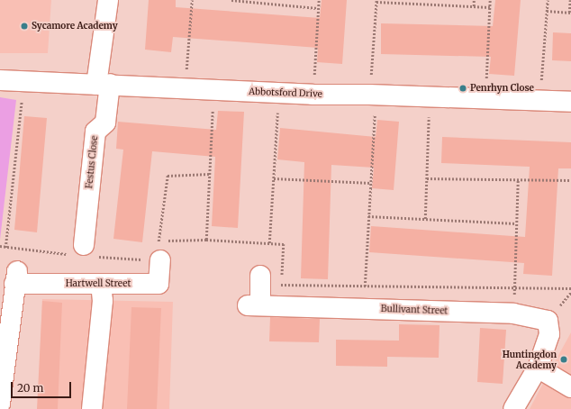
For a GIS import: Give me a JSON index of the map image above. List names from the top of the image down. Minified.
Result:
{"streets":{"street":["Abbotsford Drive","Festus Close","Hartwell Street","Bullivant Street"]},"crossings":[["Abbotsford Drive","Festus Close"]],"places":["Sycamore Academy","Penrhyn Close","Huntingdon Academy"],"scale_bar":"20 m"}
